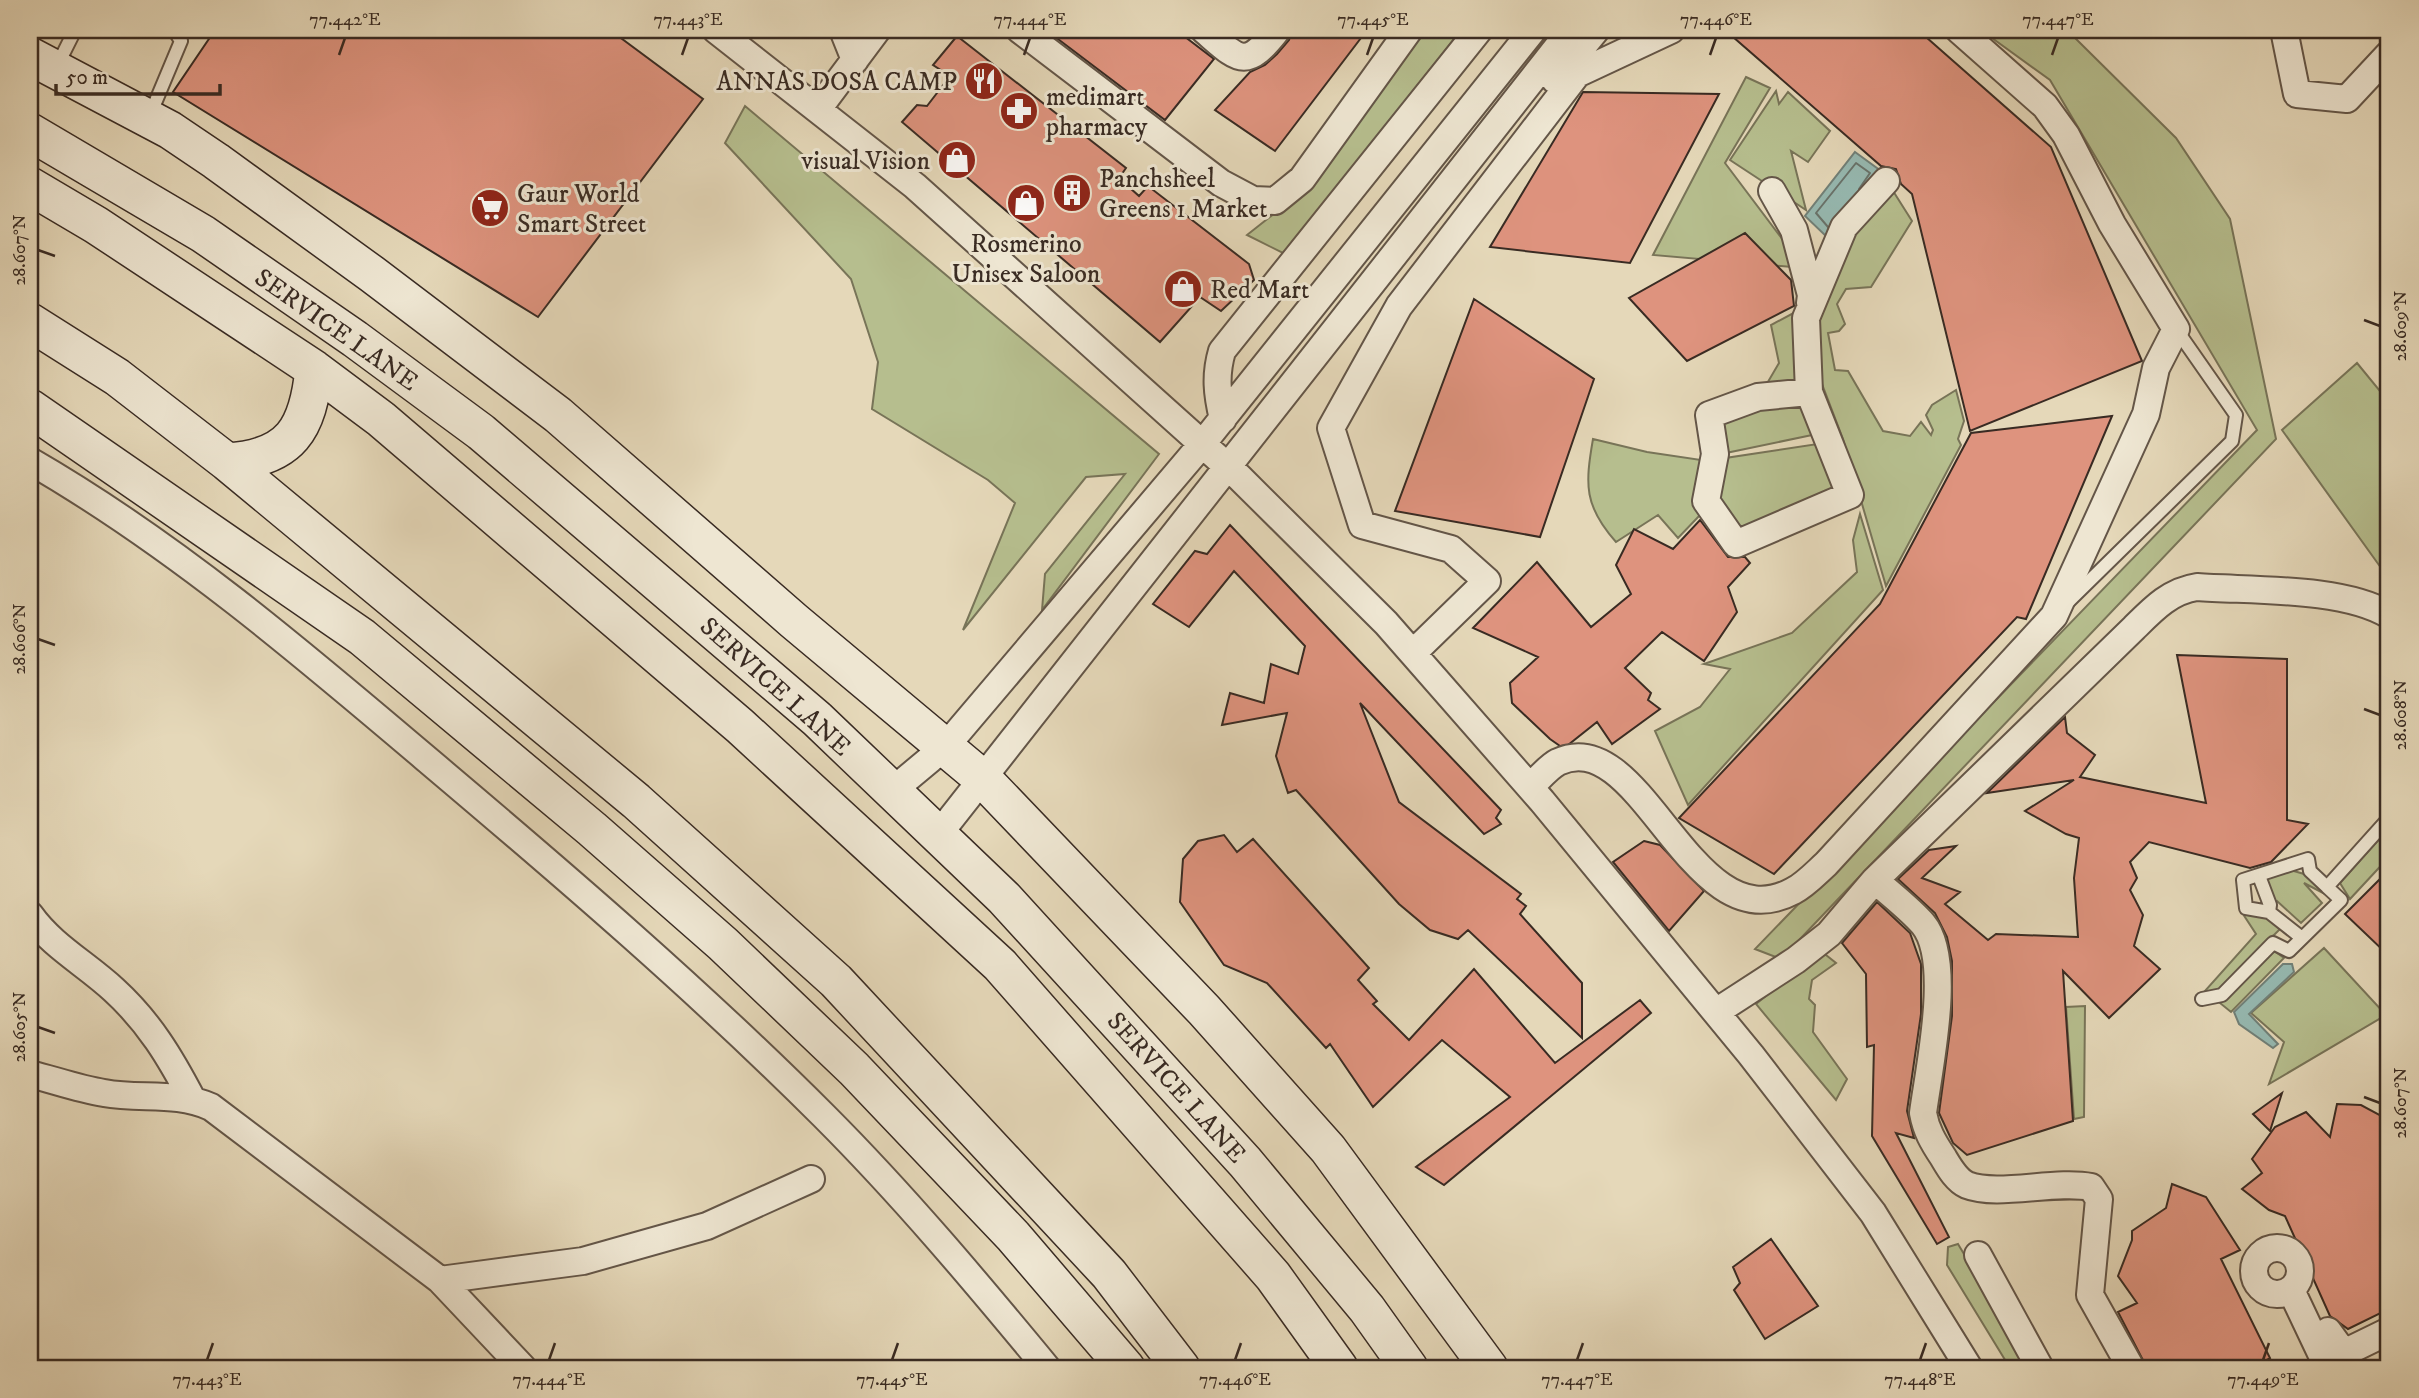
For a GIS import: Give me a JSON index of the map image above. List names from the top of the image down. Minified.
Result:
{"streets":{"street":["SERVICE LANE"]},"places":{"restaurant":["ANNAS DOSA CAMP"],"pharmacy":["medimart pharmacy"],"shop":["visual Vision","Rosmerino Unisex Saloon","Red Mart"],"building":["Panchsheel Greens 1 Market"],"supermarket":["Gaur World Smart Street"]},"scale_bar":"50 m","coordinates":["77.442°E","77.443°E","77.444°E","77.445°E","77.446°E","77.447°E","28.607°N","28.609°N","28.606°N","28.608°N","28.605°N","77.448°E","77.449°E"]}
